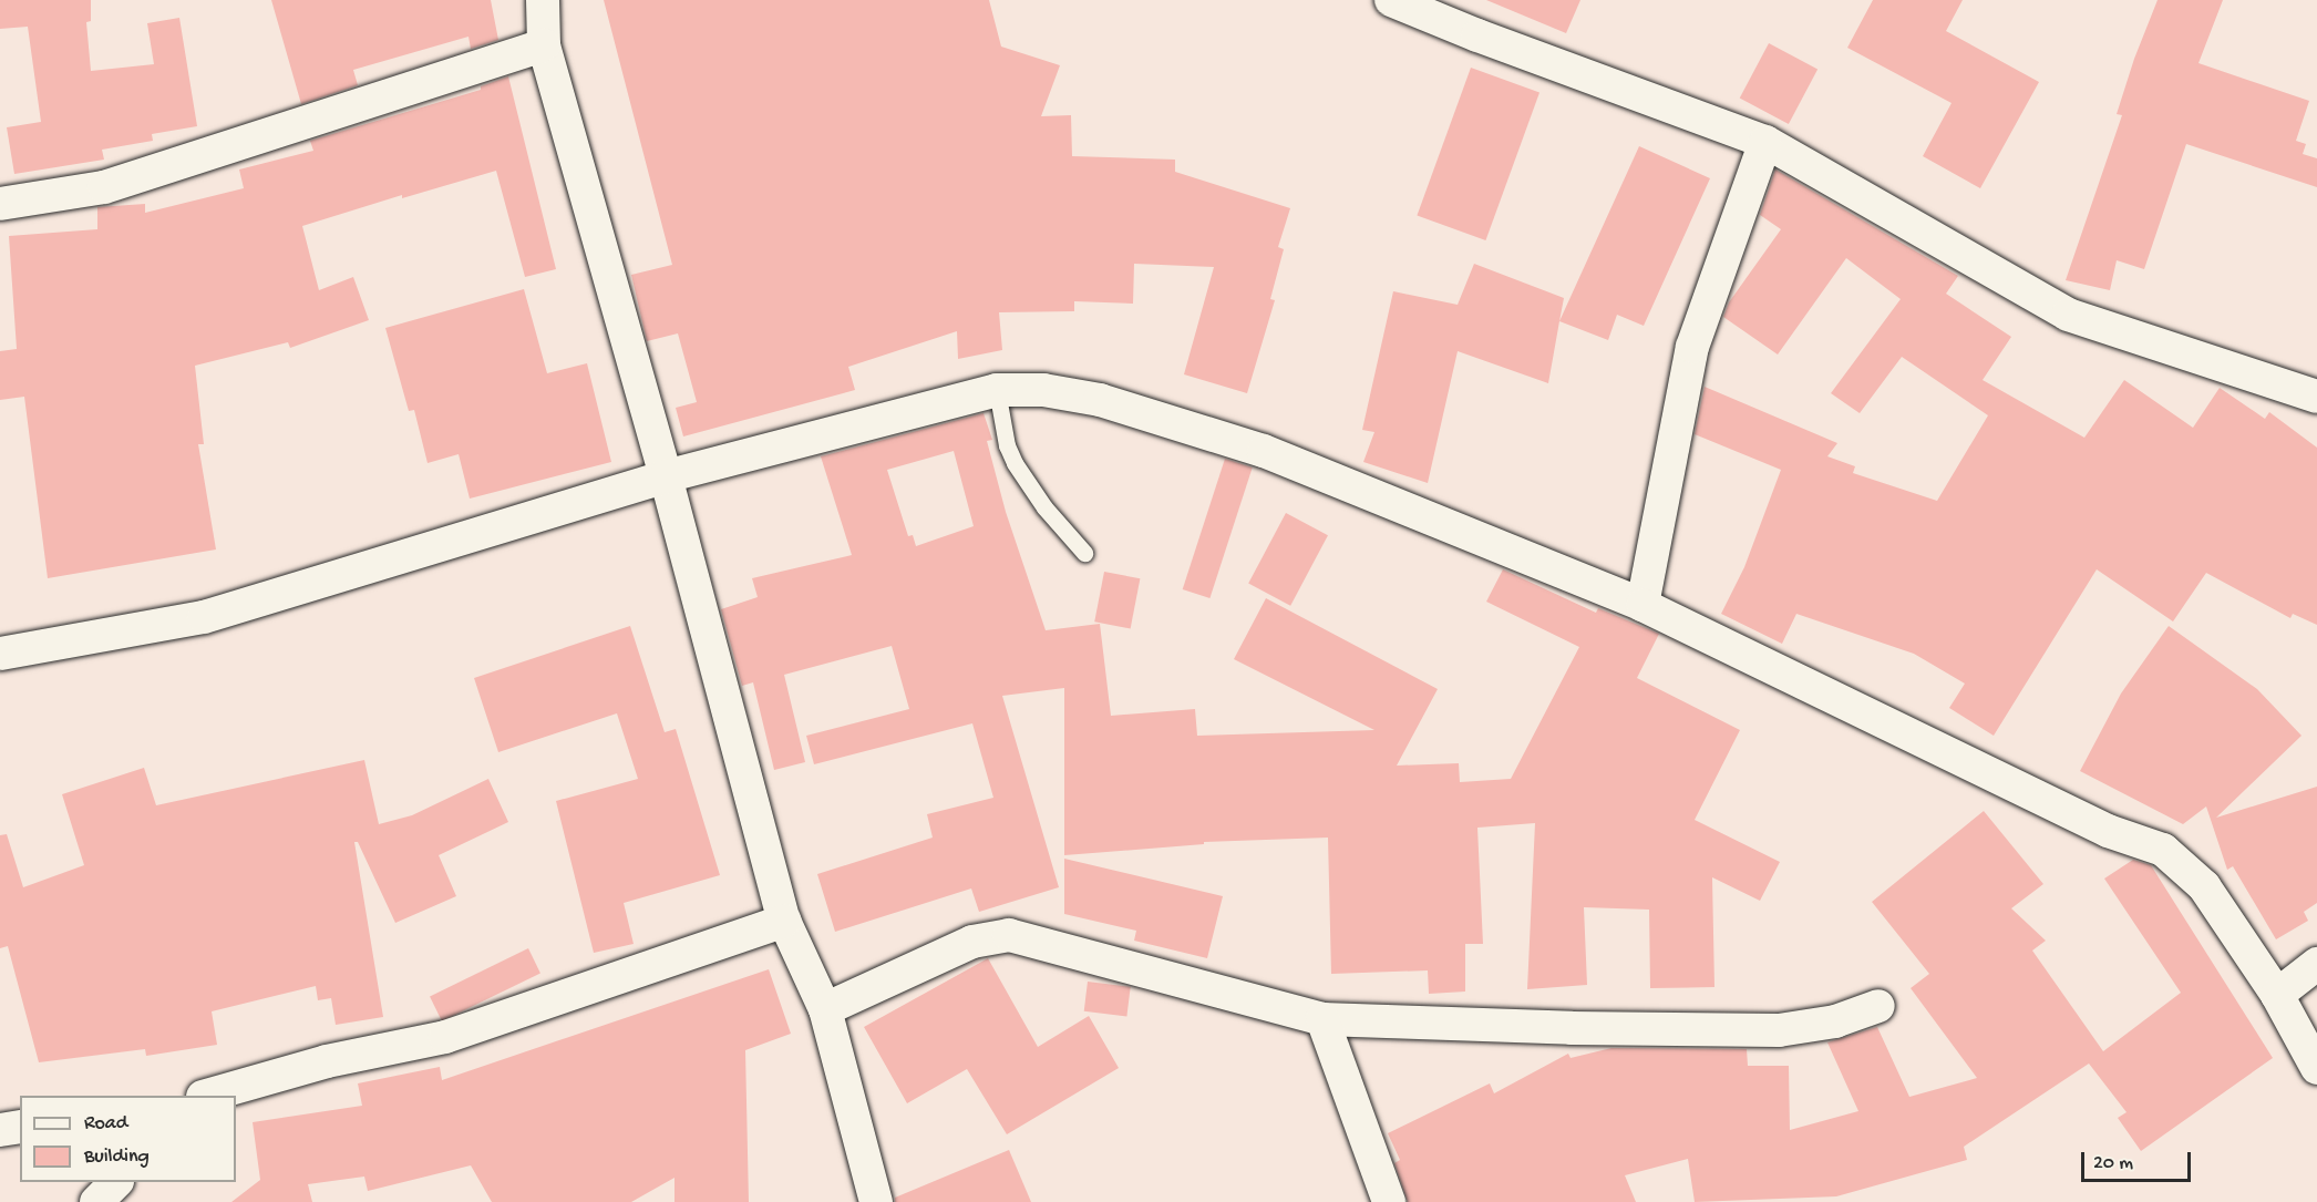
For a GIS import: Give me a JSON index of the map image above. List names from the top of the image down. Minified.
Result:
{"legend":["Road","Building"],"scale_bar":"20 m"}
